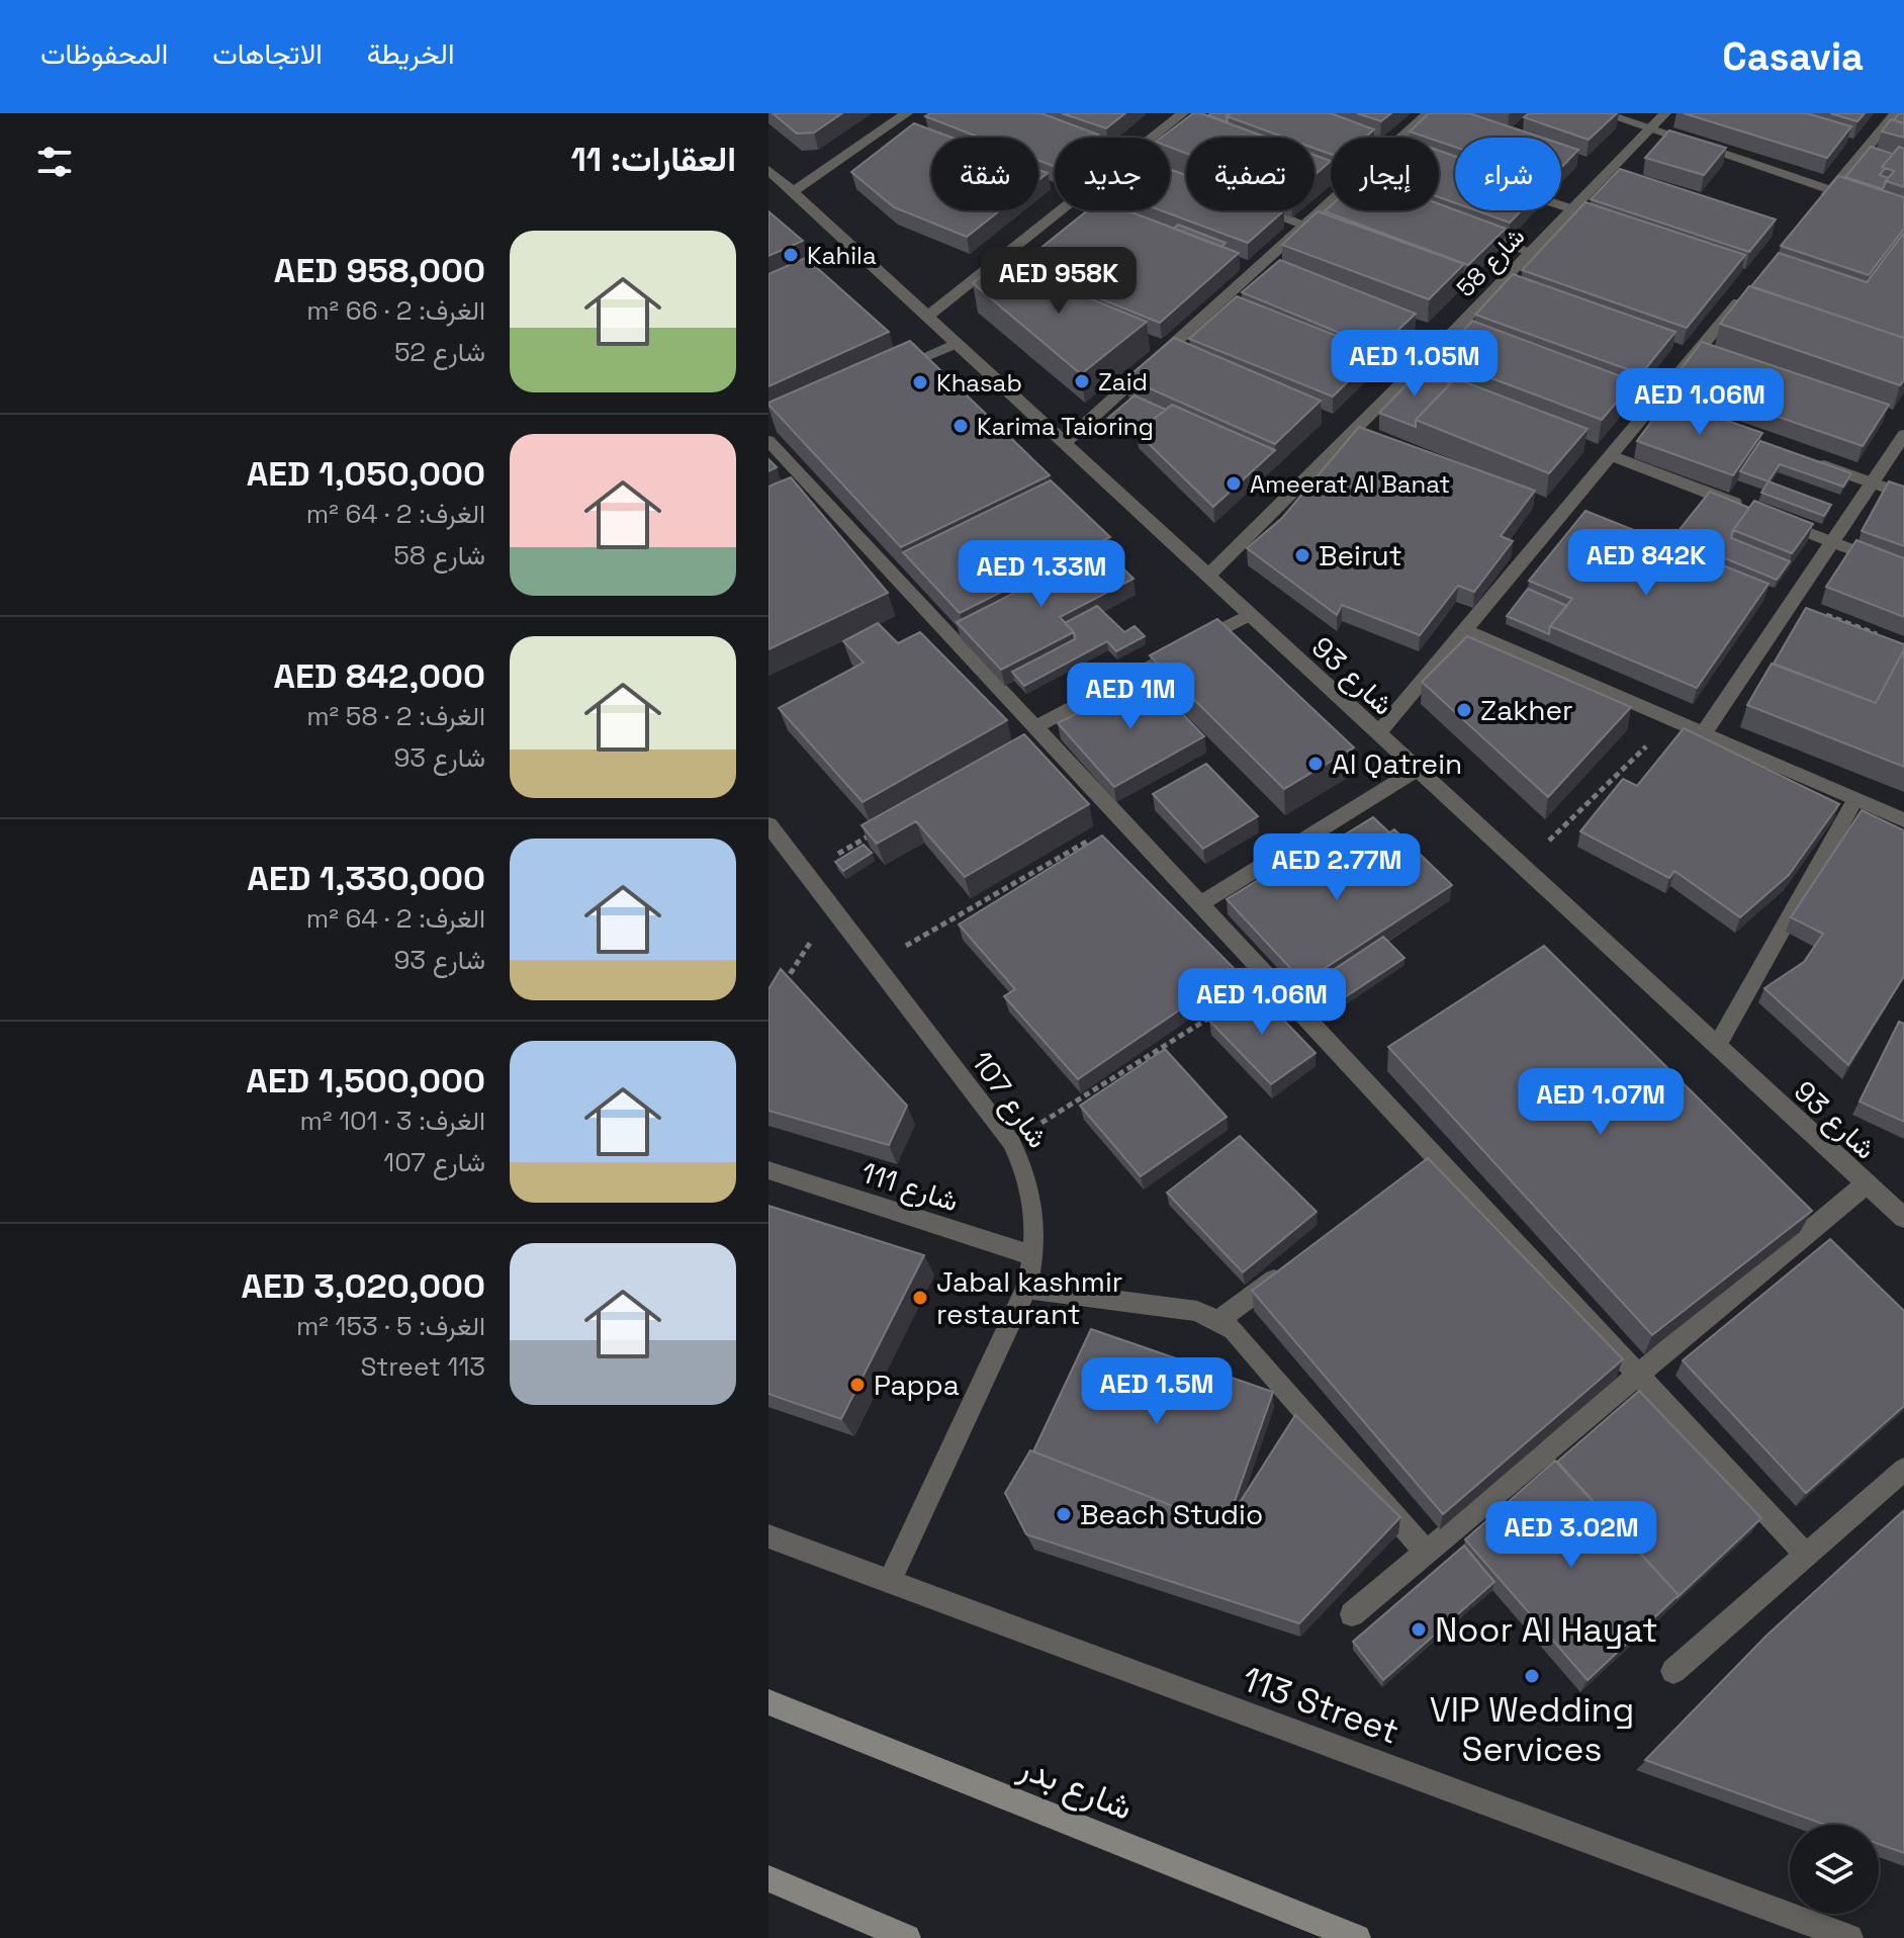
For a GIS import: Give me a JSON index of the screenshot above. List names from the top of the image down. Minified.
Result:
{"streets":{"main road":["شارع بدر"],"street":["شارع 58","شارع 93","شارع 107","شارع 111","113 Street"]},"crossings":[["شارع 58","شارع 93"],["شارع 107","شارع 111"],["شارع 107","113 Street"]],"places":["Kahila","Zaid","Khasab","Karima Taioring","Ameerat Al Banat","Beirut","Zakher","Al Qatrein","Jabal kashmir restaurant","Pappa","Beach Studio","Noor Al Hayat","VIP Wedding Services"],"page":{"header":"Casavia","nav":["الخريطة","الاتجاهات","المحفوظات"],"heading":"العقارات: 11","chip":["شراء","إيجار","تصفية","جديد","شقة"],"list":[{"name":"AED 958,000","note":"الغرف: 2 · 66 m² · شارع 52"},{"name":"AED 1,050,000","note":"الغرف: 2 · 64 m² · شارع 58"},{"name":"AED 842,000","note":"الغرف: 2 · 58 m² · شارع 93"},{"name":"AED 1,330,000","note":"الغرف: 2 · 64 m² · شارع 93"},{"name":"AED 1,500,000","note":"الغرف: 3 · 101 m² · شارع 107"},{"name":"AED 3,020,000","note":"الغرف: 5 · 153 m² · 113 Street"}],"price":["AED 958K","AED 1.05M","AED 1.06M","AED 842K","AED 1.33M","AED 1M","AED 2.77M","AED 1.06M","AED 1.07M","AED 1.5M","AED 3.02M"]}}
